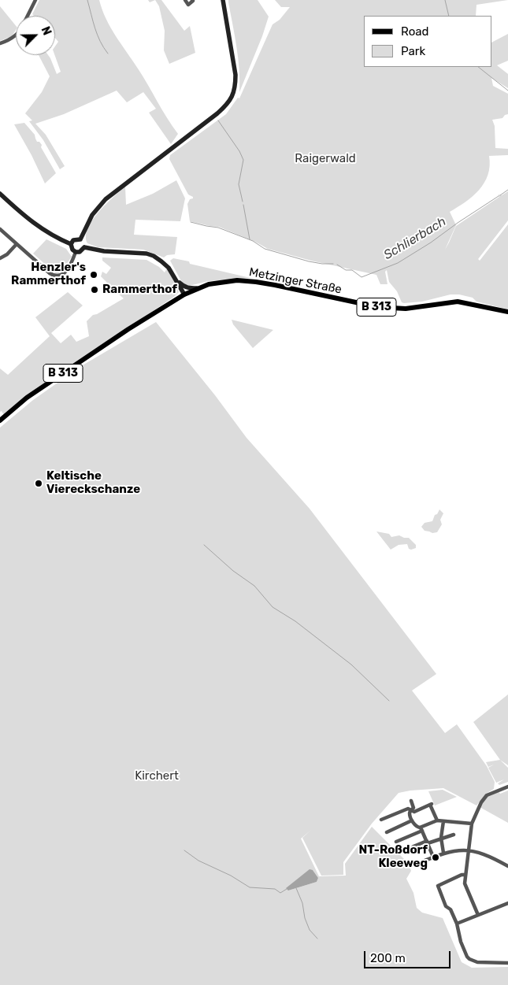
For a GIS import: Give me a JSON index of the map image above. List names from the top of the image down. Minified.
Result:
{"streets":{"main road":["Metzinger Straße","B 313"]},"water":["Schlierbach"],"parks":["Raigerwald","Kirchert"],"places":["Henzler's Rammerthof","Rammerthof","Keltische Viereckschanze","NT-Roßdorf Kleeweg"],"legend":["Road","Park"],"scale_bar":"200 m","north":"top right"}
